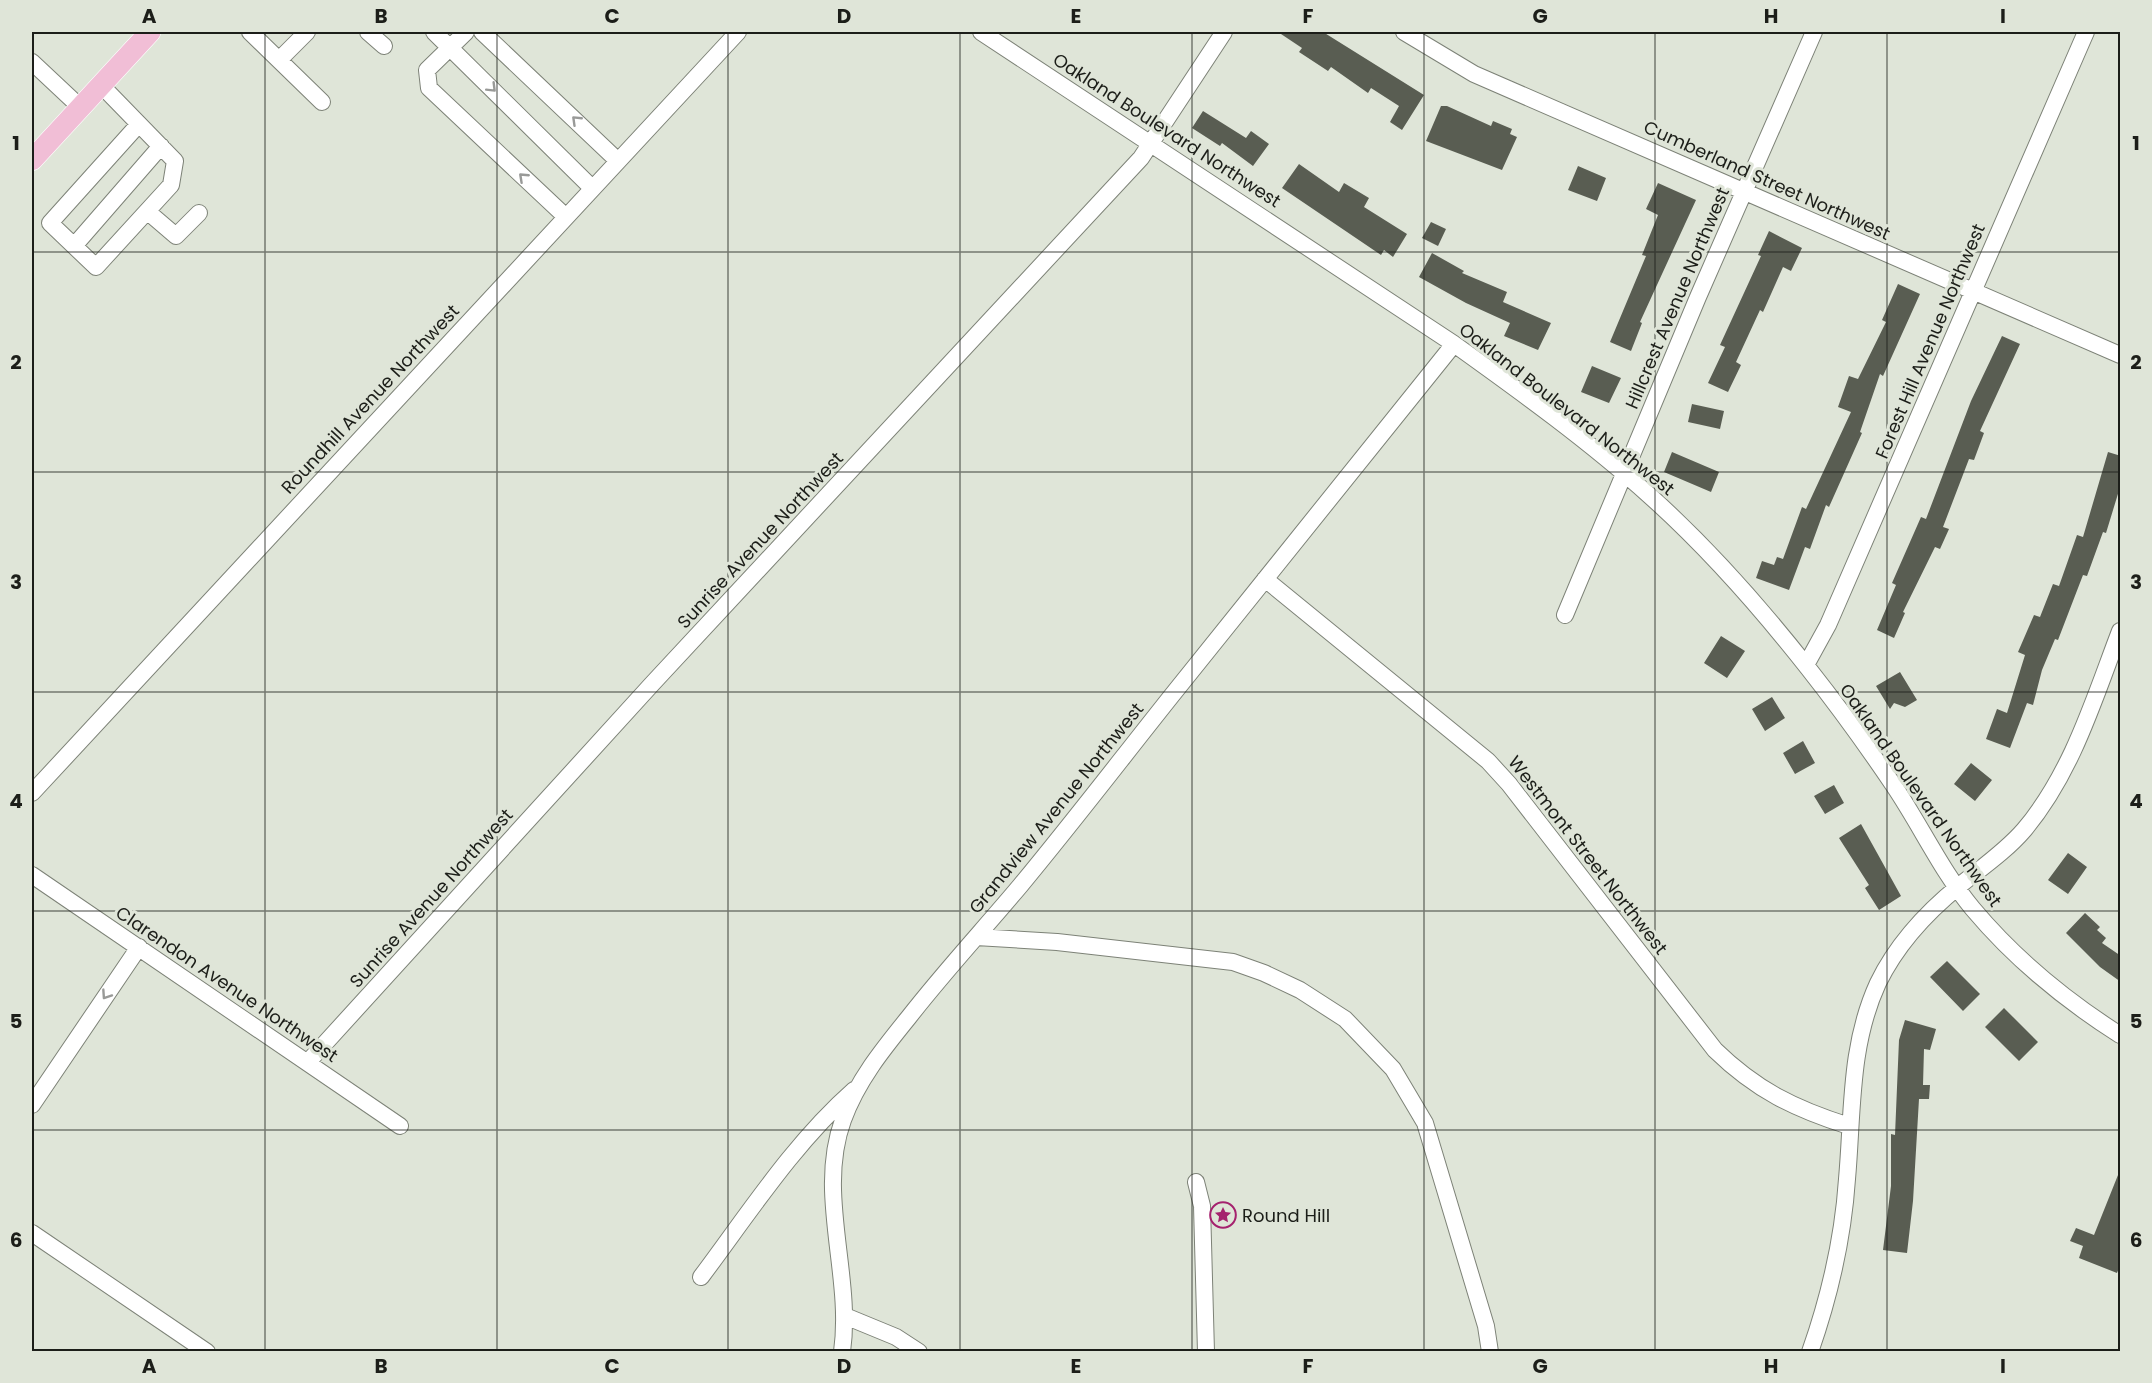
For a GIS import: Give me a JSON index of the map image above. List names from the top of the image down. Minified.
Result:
{"streets":{"street":["Oakland Boulevard Northwest","Cumberland Street Northwest","Hillcrest Avenue Northwest","Forest Hill Avenue Northwest","Roundhill Avenue Northwest","Sunrise Avenue Northwest","Grandview Avenue Northwest","Westmont Street Northwest","Clarendon Avenue Northwest"]},"crossings":[["Oakland Boulevard Northwest","Hillcrest Avenue Northwest"],["Oakland Boulevard Northwest","Forest Hill Avenue Northwest"],["Oakland Boulevard Northwest","Sunrise Avenue Northwest"],["Oakland Boulevard Northwest","Grandview Avenue Northwest"],["Cumberland Street Northwest","Hillcrest Avenue Northwest"],["Cumberland Street Northwest","Forest Hill Avenue Northwest"],["Sunrise Avenue Northwest","Clarendon Avenue Northwest"],["Grandview Avenue Northwest","Westmont Street Northwest"]],"places":{"place":["Round Hill"]},"grid":{"columns":["A","B","C","D","E","F","G","H","I"],"rows":["1","2","3","4","5","6"]}}
